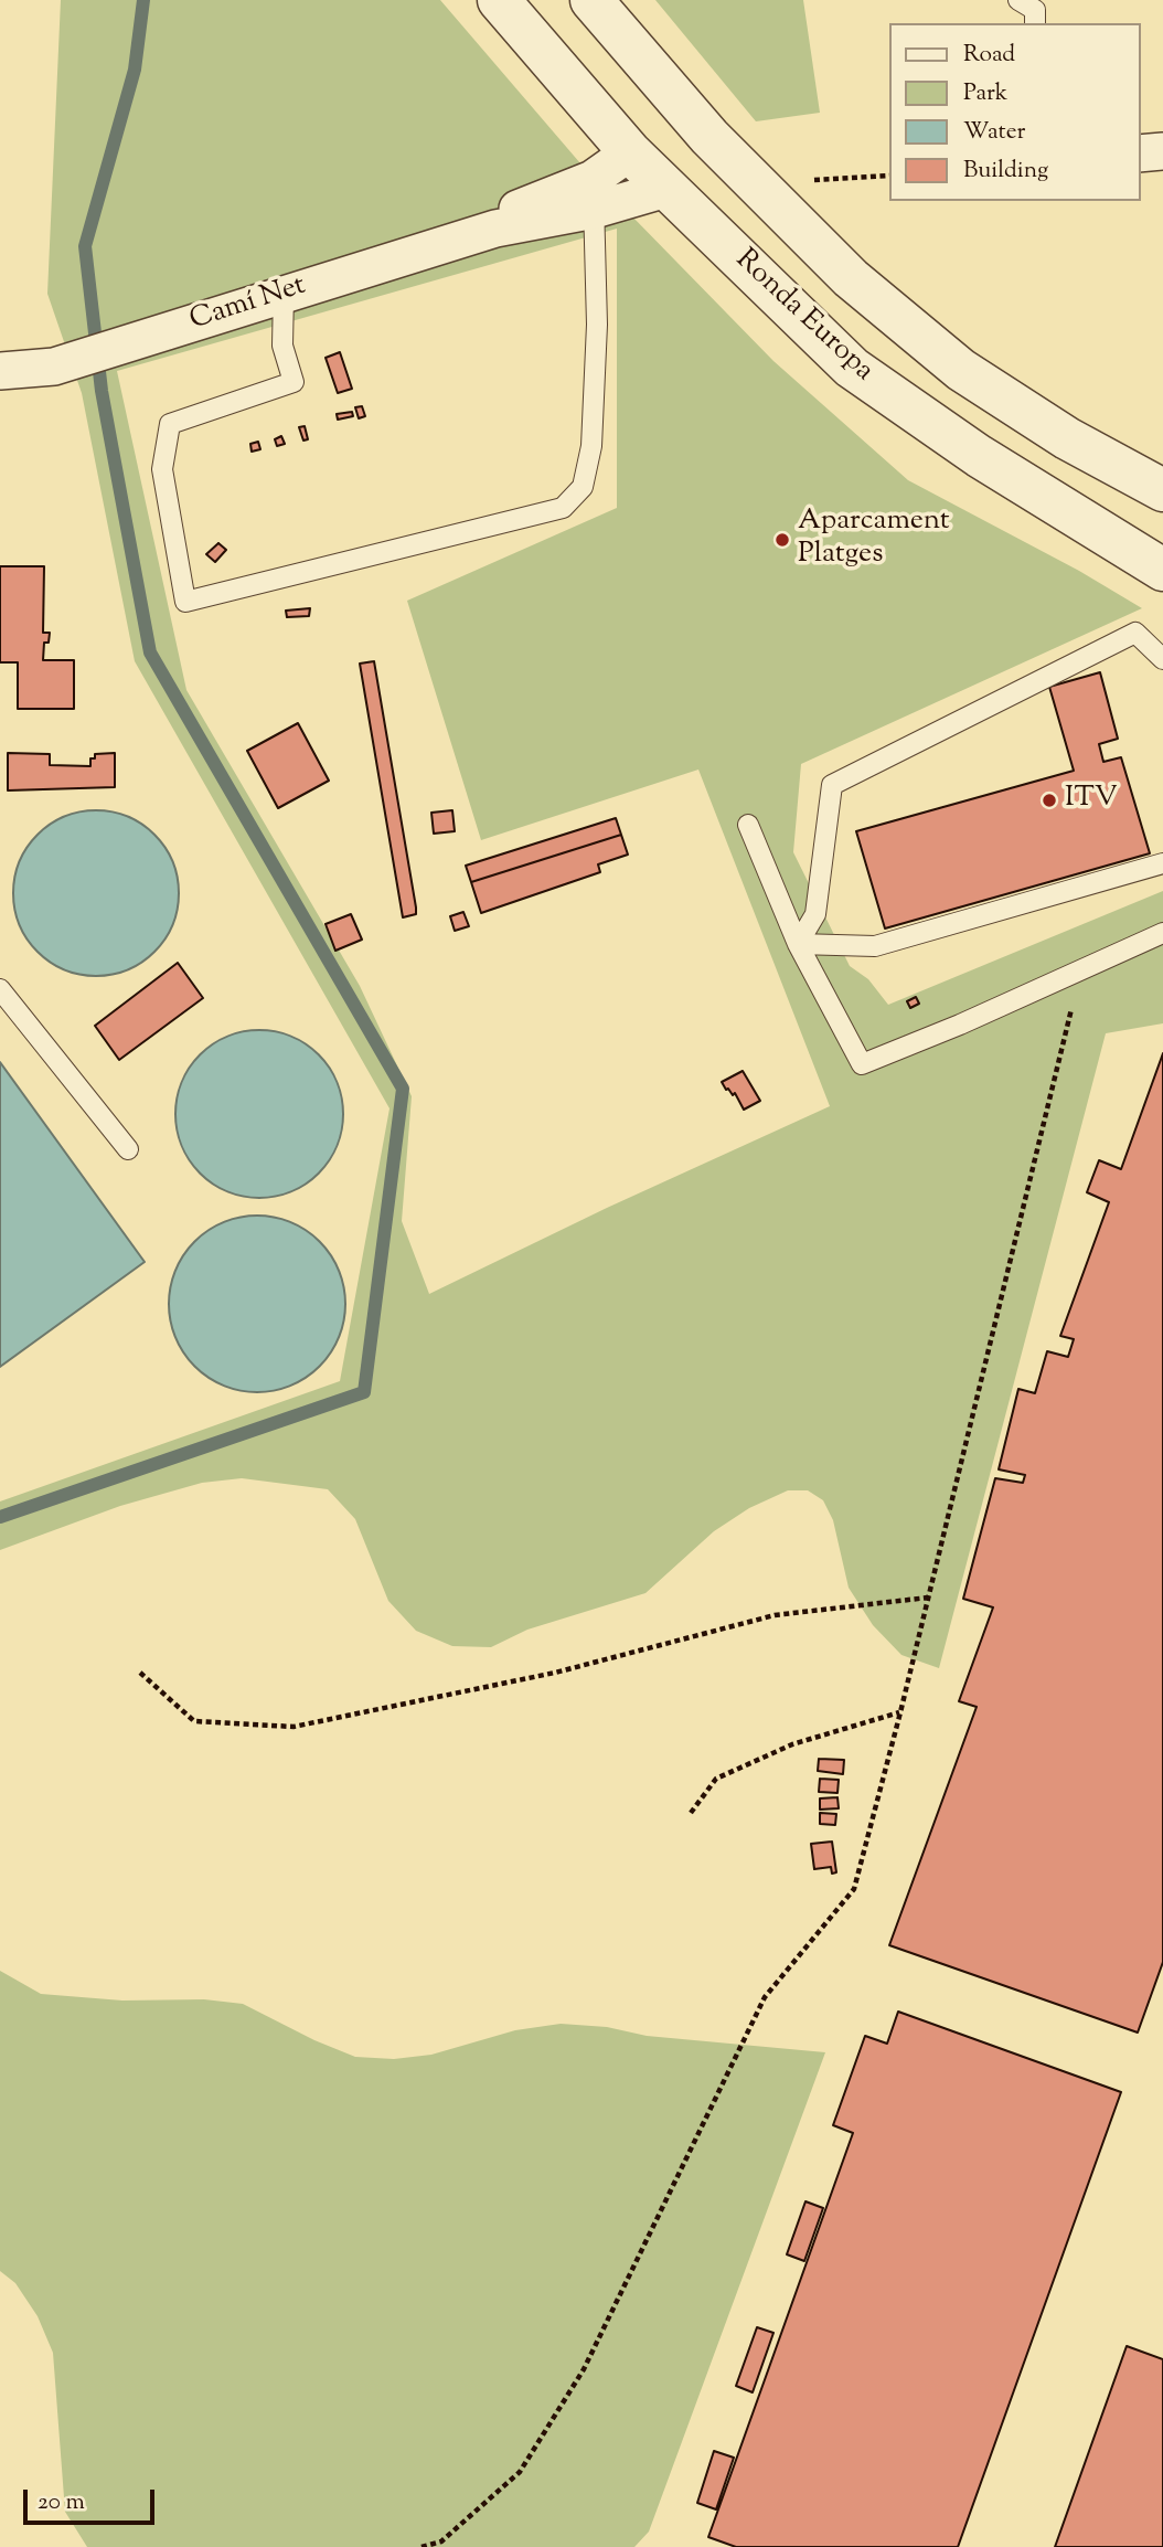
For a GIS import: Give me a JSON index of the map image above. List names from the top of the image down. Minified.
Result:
{"streets":{"street":["Camí Net","Ronda Europa"]},"crossings":[["Camí Net","Ronda Europa"]],"places":["Aparcament Platges","ITV"],"legend":["Road","Park","Water","Building"],"scale_bar":"20 m"}
